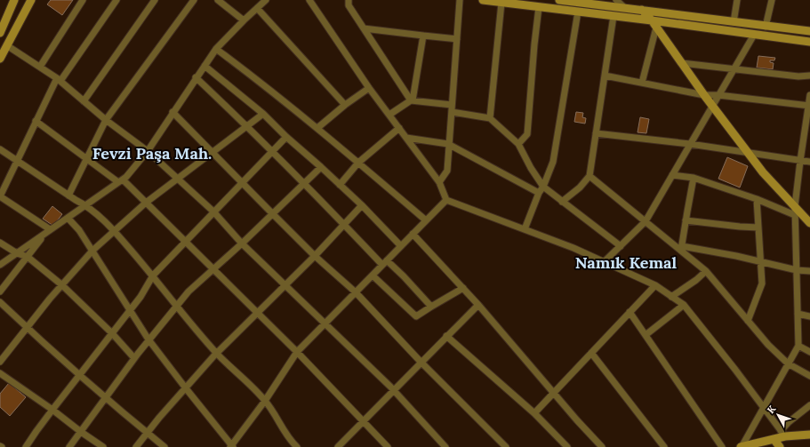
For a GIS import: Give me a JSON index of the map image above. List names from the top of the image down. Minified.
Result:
{"districts":["Fevzi Paşa Mah.","Namık Kemal"],"north":"top left"}
